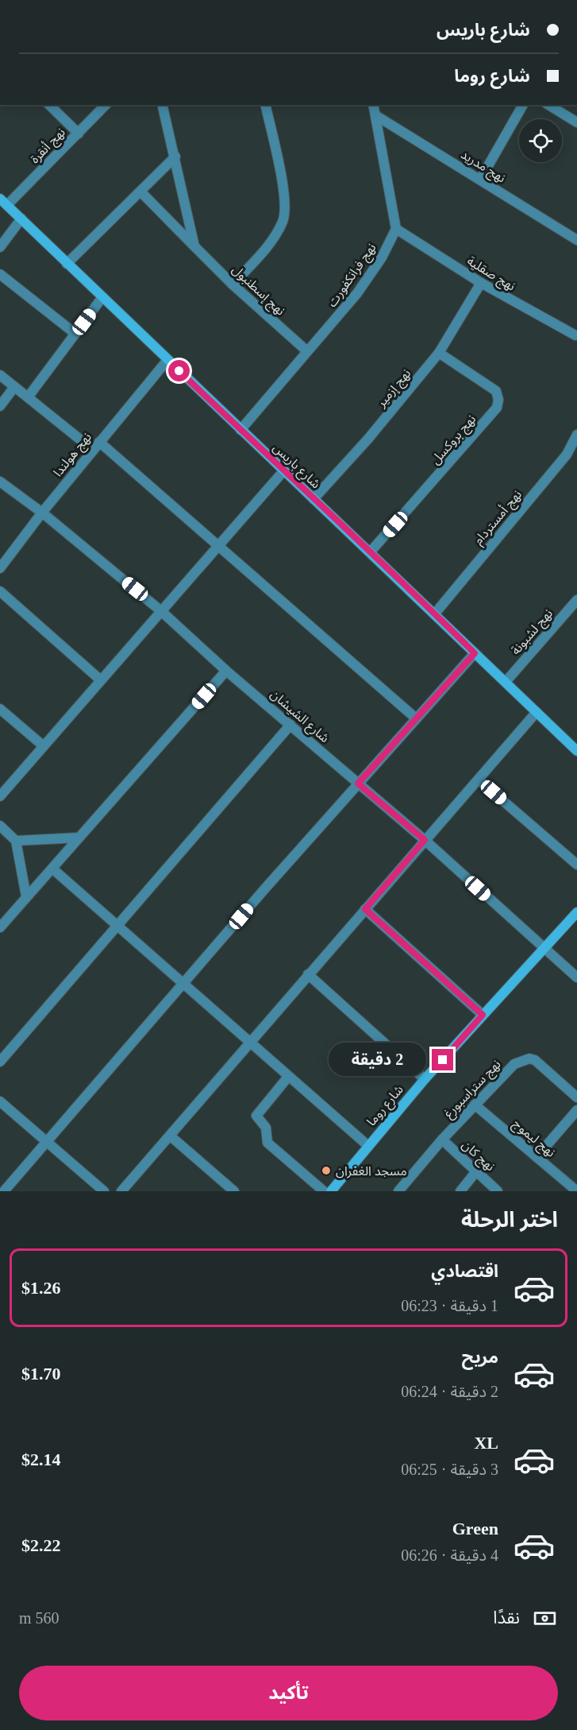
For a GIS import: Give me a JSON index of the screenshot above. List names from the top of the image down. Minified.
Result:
{"streets":{"street":["نهج أنقرة","نهج مدريد","نهج صقلية","نهج فرانكفورت","نهج إسطنبول","نهج إزمير","نهج بروكسل","نهج هولندا","شارع باريس","نهج أمستردام","نهج لشبونة","شارع الشيشان","نهج ستراسبورغ","شارع روما","نهج ليموج","نهج كان"]},"crossings":[["نهج أنقرة","شارع باريس"],["نهج صقلية","نهج فرانكفورت"],["نهج صقلية","نهج إزمير"],["نهج فرانكفورت","نهج إسطنبول"],["نهج فرانكفورت","شارع باريس"],["نهج إزمير","نهج بروكسل"],["نهج إزمير","شارع باريس"],["نهج بروكسل","شارع باريس"],["نهج هولندا","شارع باريس"],["نهج هولندا","شارع الشيشان"],["شارع باريس","نهج أمستردام"],["شارع باريس","نهج لشبونة"],["شارع الشيشان","شارع روما"],["نهج ستراسبورغ","نهج ليموج"],["نهج ستراسبورغ","نهج كان"]],"places":["مسجد الغفران"],"page":{"banner":["شارع باريس","شارع روما"],"bubble":"2 دقيقة","heading":"اختر الرحلة","list":[{"name":"اقتصادي","note":"1 دقيقة · 06:23","value":"$1.26"},{"name":"مريح","note":"2 دقيقة · 06:24","value":"$1.70"},{"name":"XL","note":"3 دقيقة · 06:25","value":"$2.14"},{"name":"Green","note":"4 دقيقة · 06:26","value":"$2.22"}],"pay":["نقدًا","560 m"],"buttons":"تأكيد"}}
